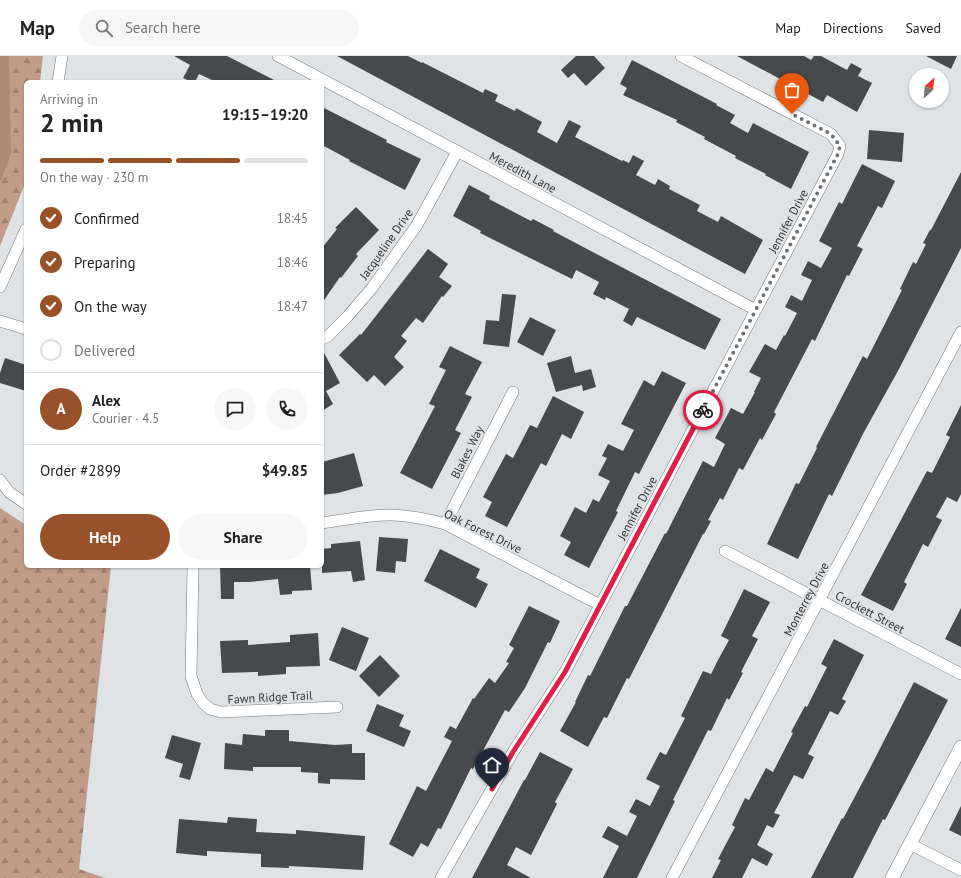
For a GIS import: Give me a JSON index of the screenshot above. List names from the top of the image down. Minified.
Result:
{"streets":{"street":["Meredith Lane","Jennifer Drive","Jacqueline Drive","Blakes Way","Oak Forest Drive","Monterrey Drive","Crockett Street","Fawn Ridge Trail"]},"crossings":[["Meredith Lane","Jennifer Drive"],["Meredith Lane","Jacqueline Drive"],["Jennifer Drive","Oak Forest Drive"],["Blakes Way","Oak Forest Drive"],["Monterrey Drive","Crockett Street"]],"north":"top right","page":{"header":"Map","search":"Search here","nav":["Map","Directions","Saved"],"heading":["2 min","Arriving in","19:15–19:20"],"panel":["Alex","Courier · 4.5","Order #2899","$49.85"],"bar":"On the way · 230 m","list":[["Confirmed","18:45"],["Preparing","18:46"],["On the way","18:47"],"Delivered"],"round":"A","buttons":["Help","Share"]}}
